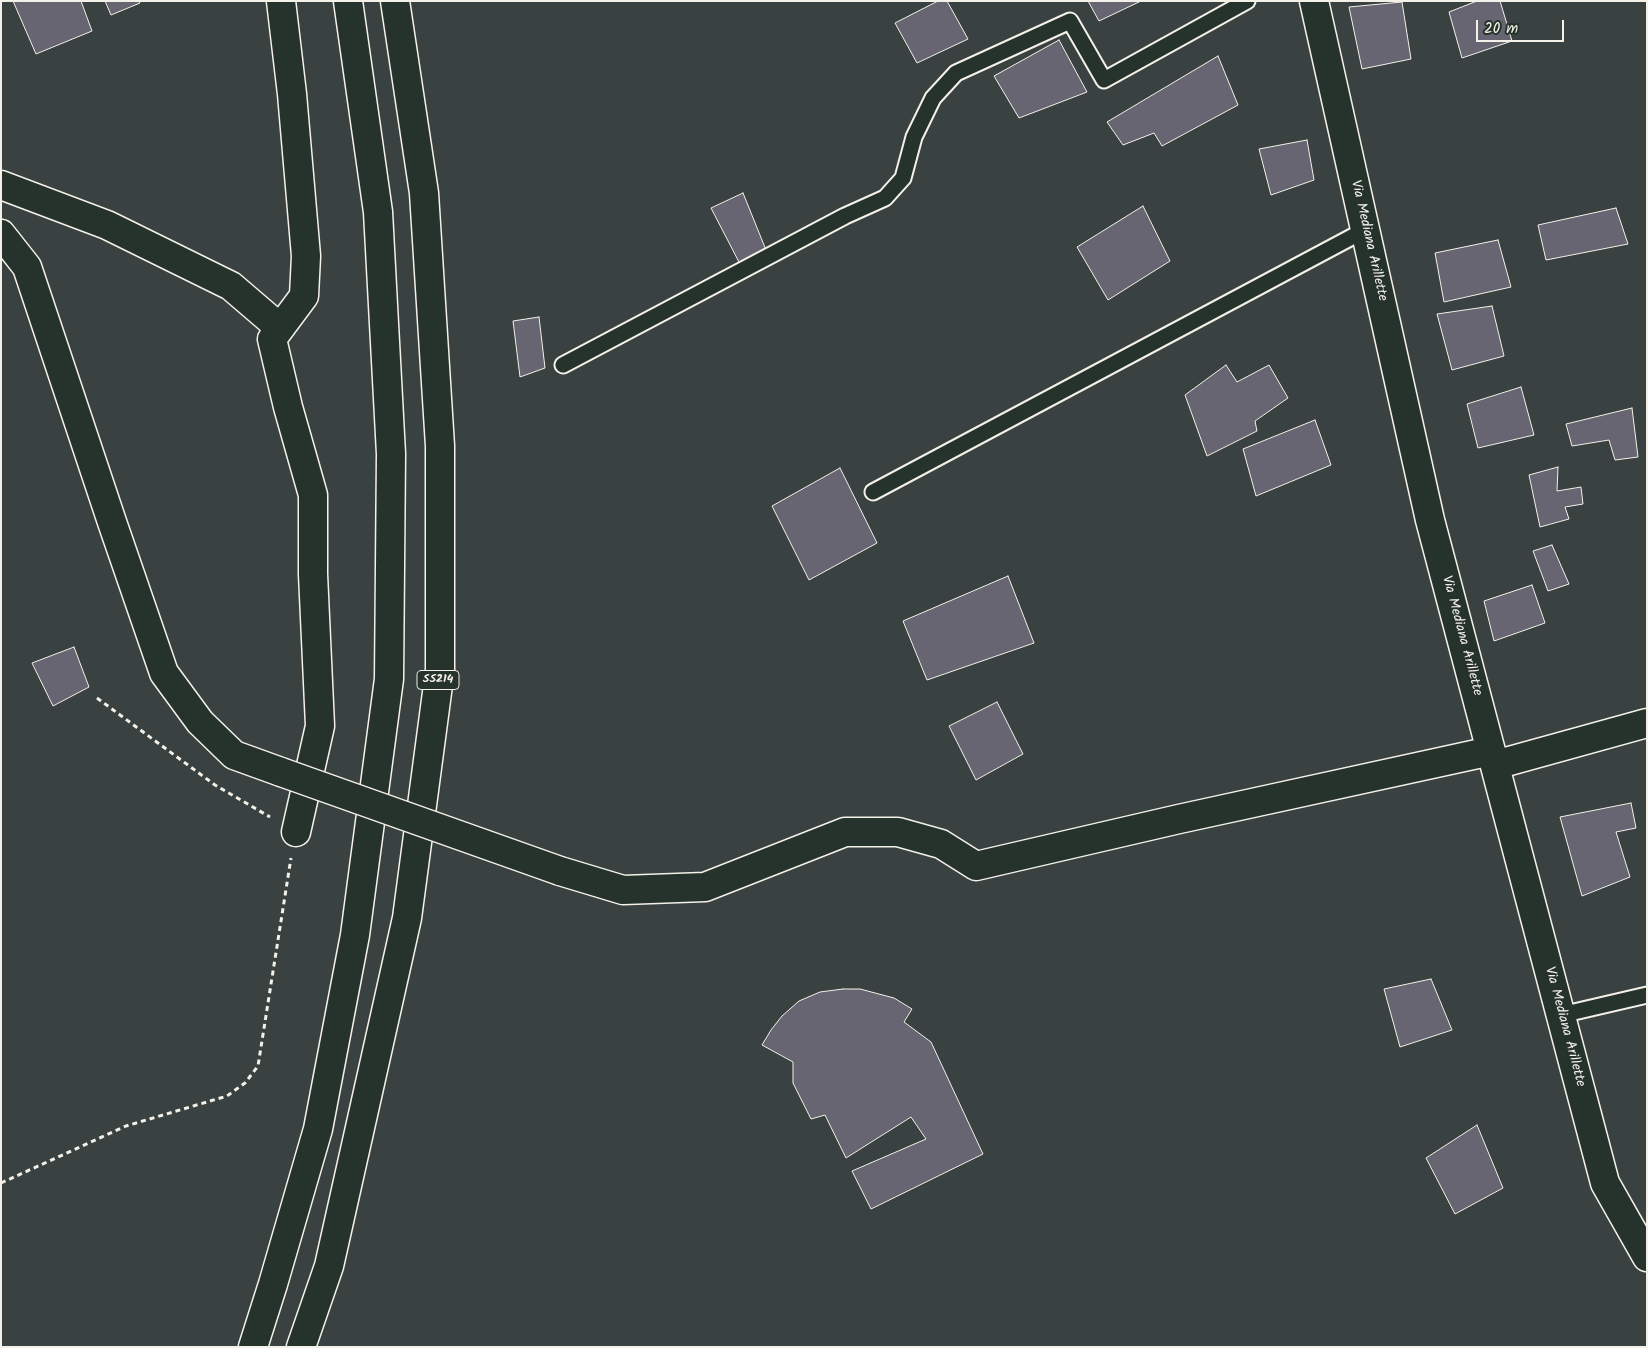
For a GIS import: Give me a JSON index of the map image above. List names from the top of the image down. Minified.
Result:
{"streets":{"main road":["Via Mediana Arillette","SS214"]},"scale_bar":"20 m"}
